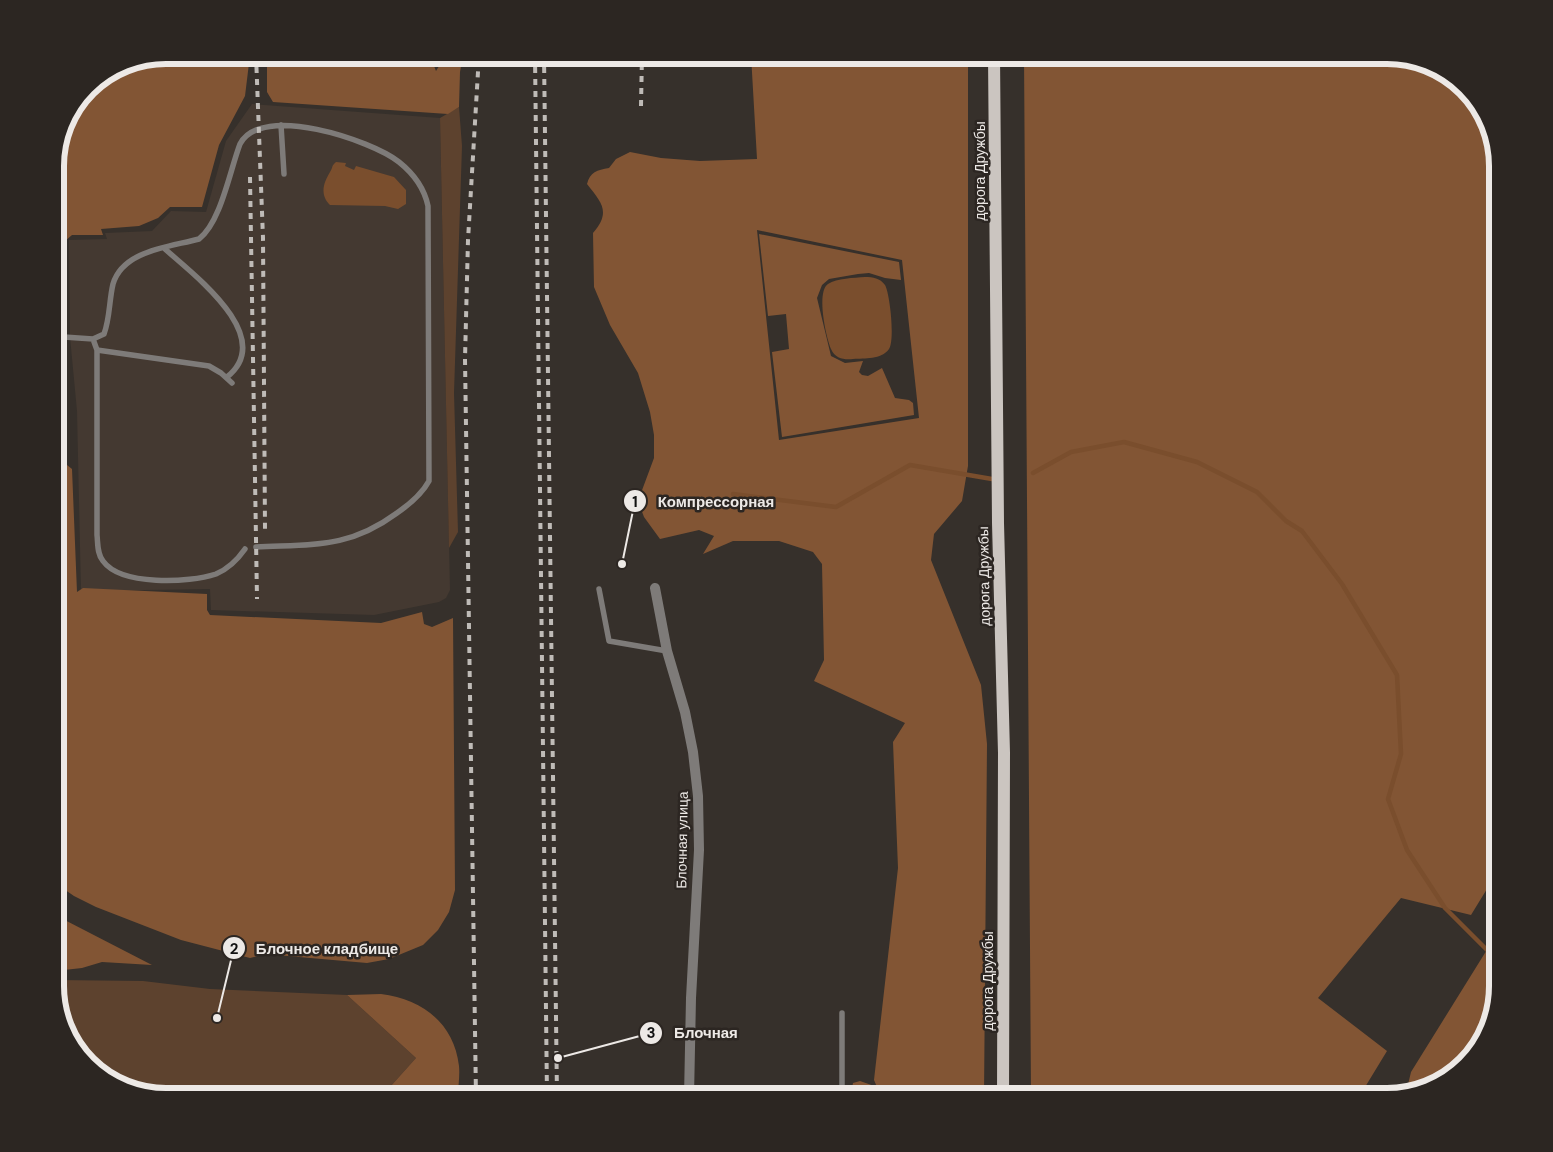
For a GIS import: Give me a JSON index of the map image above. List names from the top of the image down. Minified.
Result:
{"streets":{"main road":["дорога Дружбы"],"street":["Блочная улица"]},"places":["Компрессорная","Блочное кладбище","Блочная"]}
